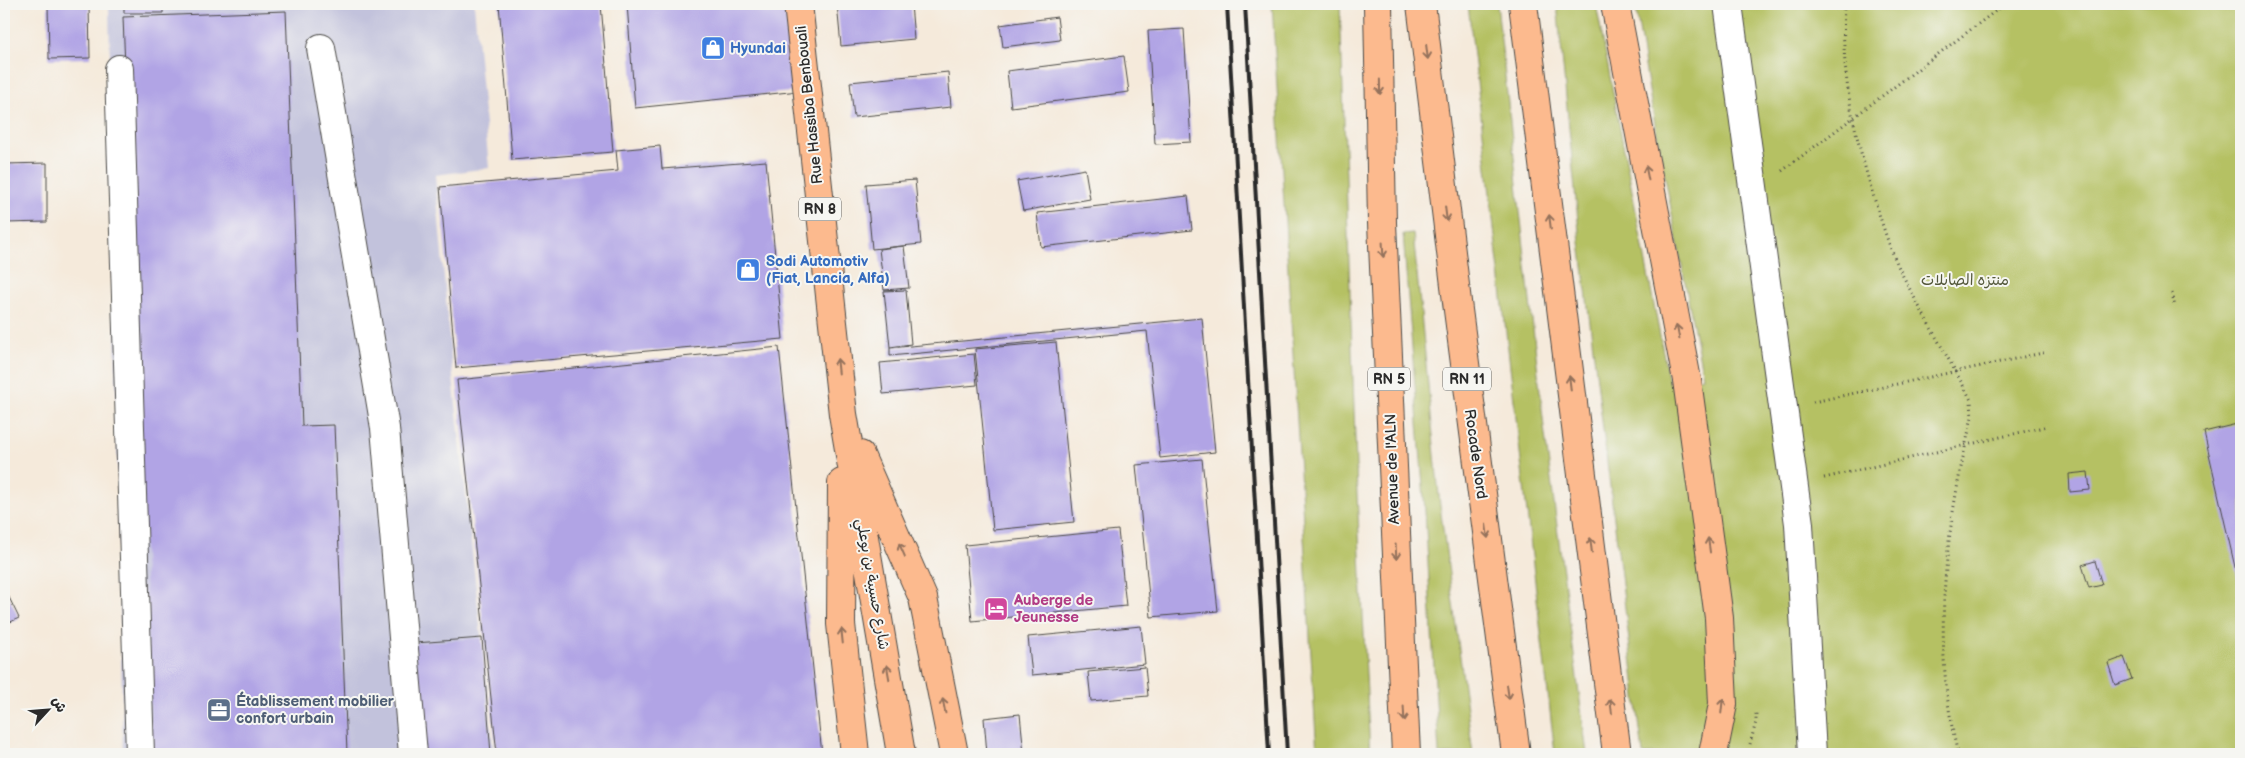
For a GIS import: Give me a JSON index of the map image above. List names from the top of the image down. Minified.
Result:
{"streets":{"main road":["Rue Hassiba Benbouali","RN 8","RN 5","RN 11","Rocade Nord","Avenue de l'ALN","شارع حسيبة بن بوعلي"]},"crossings":[["Rue Hassiba Benbouali","شارع حسيبة بن بوعلي"]],"one_way":["Rue Hassiba Benbouali"],"parks":["منتزه الصابلات"],"places":{"shop":["Hyundai","Sodi Automotiv (Fiat, Lancia, Alfa)"],"hotel":["Auberge de Jeunesse"],"office":["Établissement mobilier confort urbain"]},"north":"top right"}
